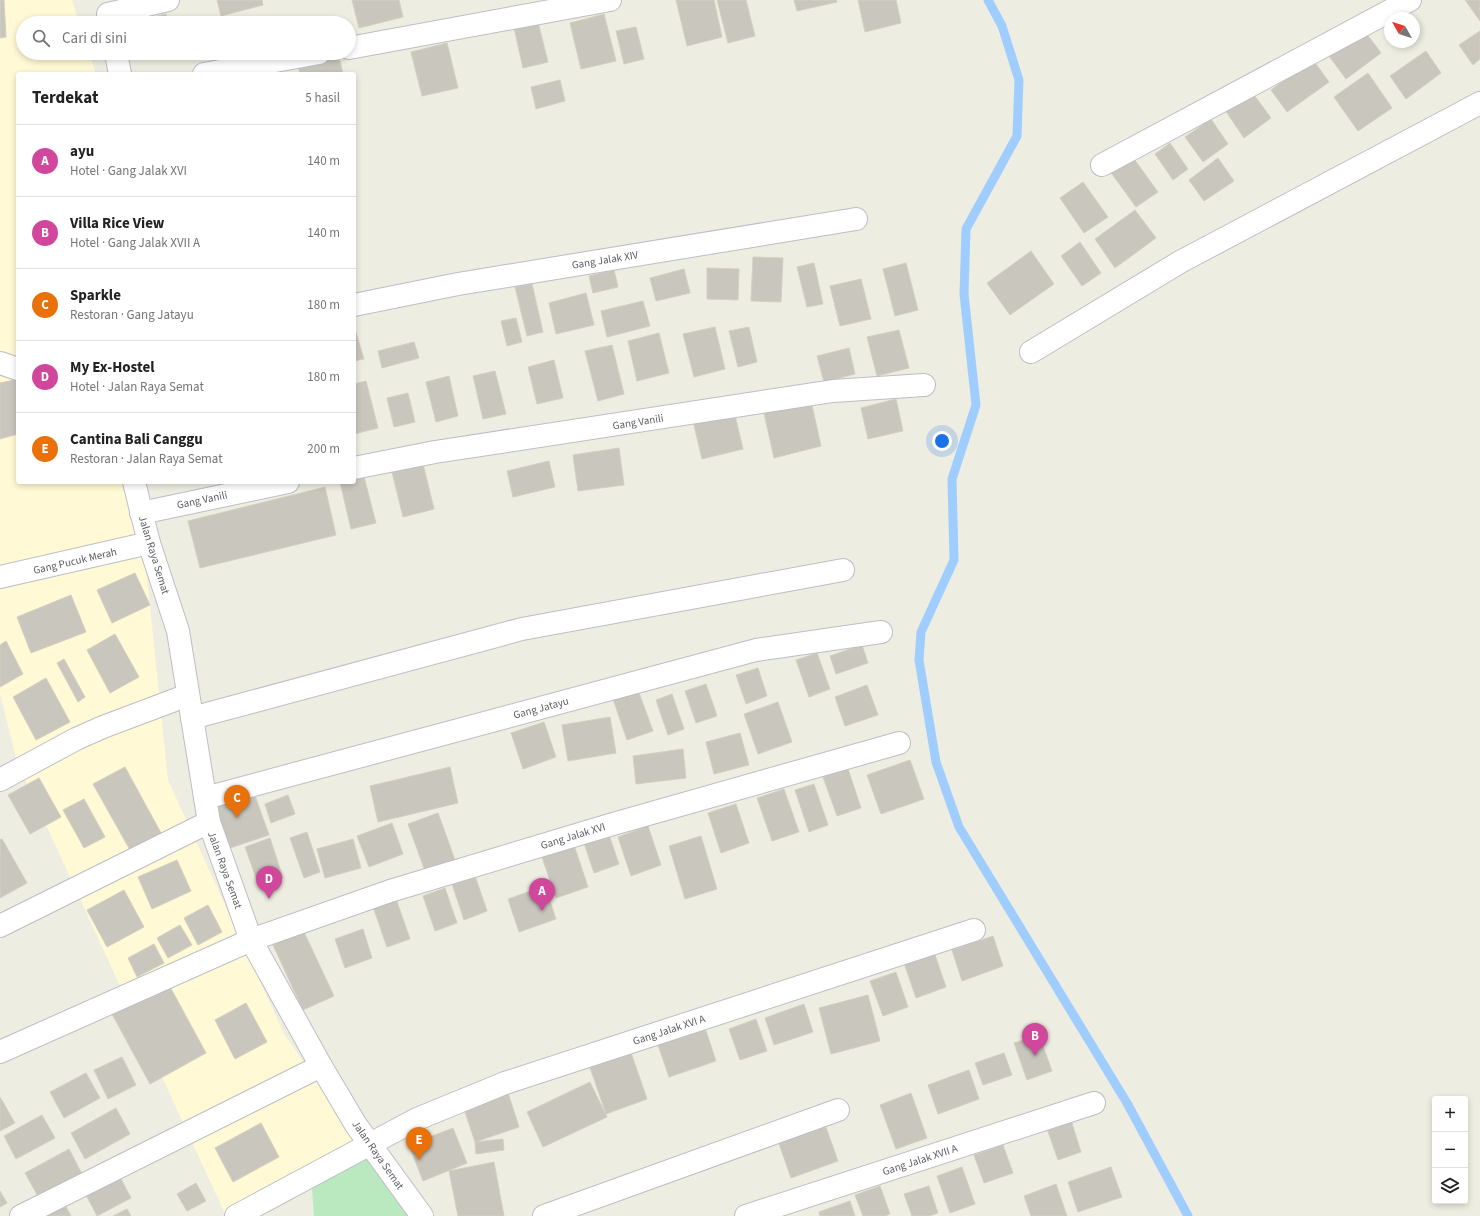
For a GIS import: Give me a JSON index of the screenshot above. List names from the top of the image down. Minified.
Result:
{"streets":{"street":["Gang Jalak XIV","Gang Vanili","Jalan Raya Semat","Gang Pucuk Merah","Gang Jatayu","Gang Jalak XVI","Gang Jalak XVI A","Gang Jalak XVII A"]},"crossings":[["Gang Vanili","Jalan Raya Semat"],["Jalan Raya Semat","Gang Pucuk Merah"],["Jalan Raya Semat","Gang Jatayu"],["Jalan Raya Semat","Gang Jalak XVI"],["Jalan Raya Semat","Gang Jalak XVI A"]],"north":"top left","page":{"search":"Cari di sini","heading":["Terdekat","5 hasil"],"list":[{"mark":"A","name":"ayu","note":"Hotel · Gang Jalak XVI","value":"140 m"},{"mark":"B","name":"Villa Rice View","note":"Hotel · Gang Jalak XVII A","value":"140 m"},{"mark":"C","name":"Sparkle","note":"Restoran · Gang Jatayu","value":"180 m"},{"mark":"D","name":"My Ex-Hostel","note":"Hotel · Jalan Raya Semat","value":"180 m"},{"mark":"E","name":"Cantina Bali Canggu","note":"Restoran · Jalan Raya Semat","value":"200 m"}],"pins":["C","D","A","B","E"],"map_buttons":["+","−"]}}
